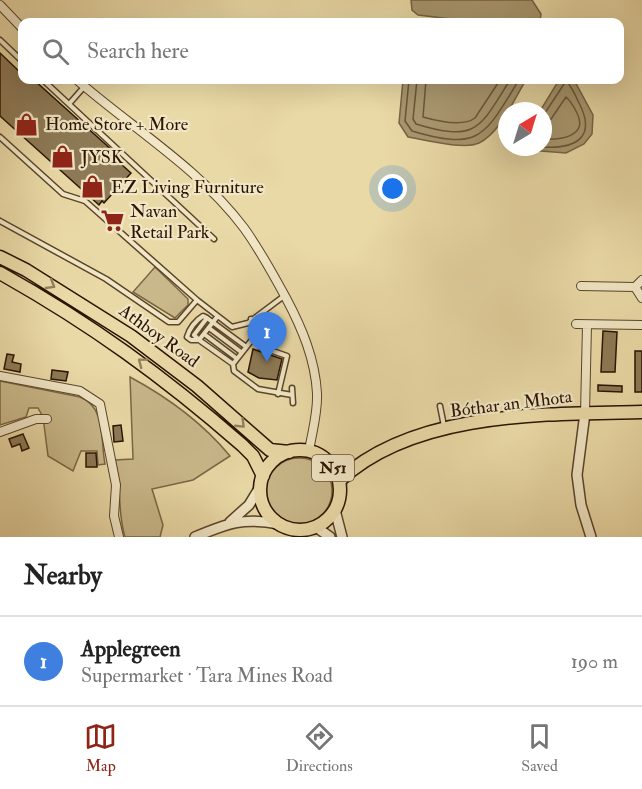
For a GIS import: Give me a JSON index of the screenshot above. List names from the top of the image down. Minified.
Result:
{"streets":{"main road":["Athboy Road","Bóthar an Mhota","N51"]},"crossings":[["Athboy Road","Bóthar an Mhota"],["Athboy Road","N51"],["Bóthar an Mhota","N51"]],"places":{"shop":["Home Store + More","JYSK","EZ Living Furniture"],"supermarket":["Navan Retail Park"]},"north":"top right","page":{"search":"Search here","pins":"1","heading":"Nearby","list":[{"mark":"1","name":"Applegreen","note":"Supermarket · Tara Mines Road","value":"190 m"}],"nav":["Map","Directions","Saved"]}}
